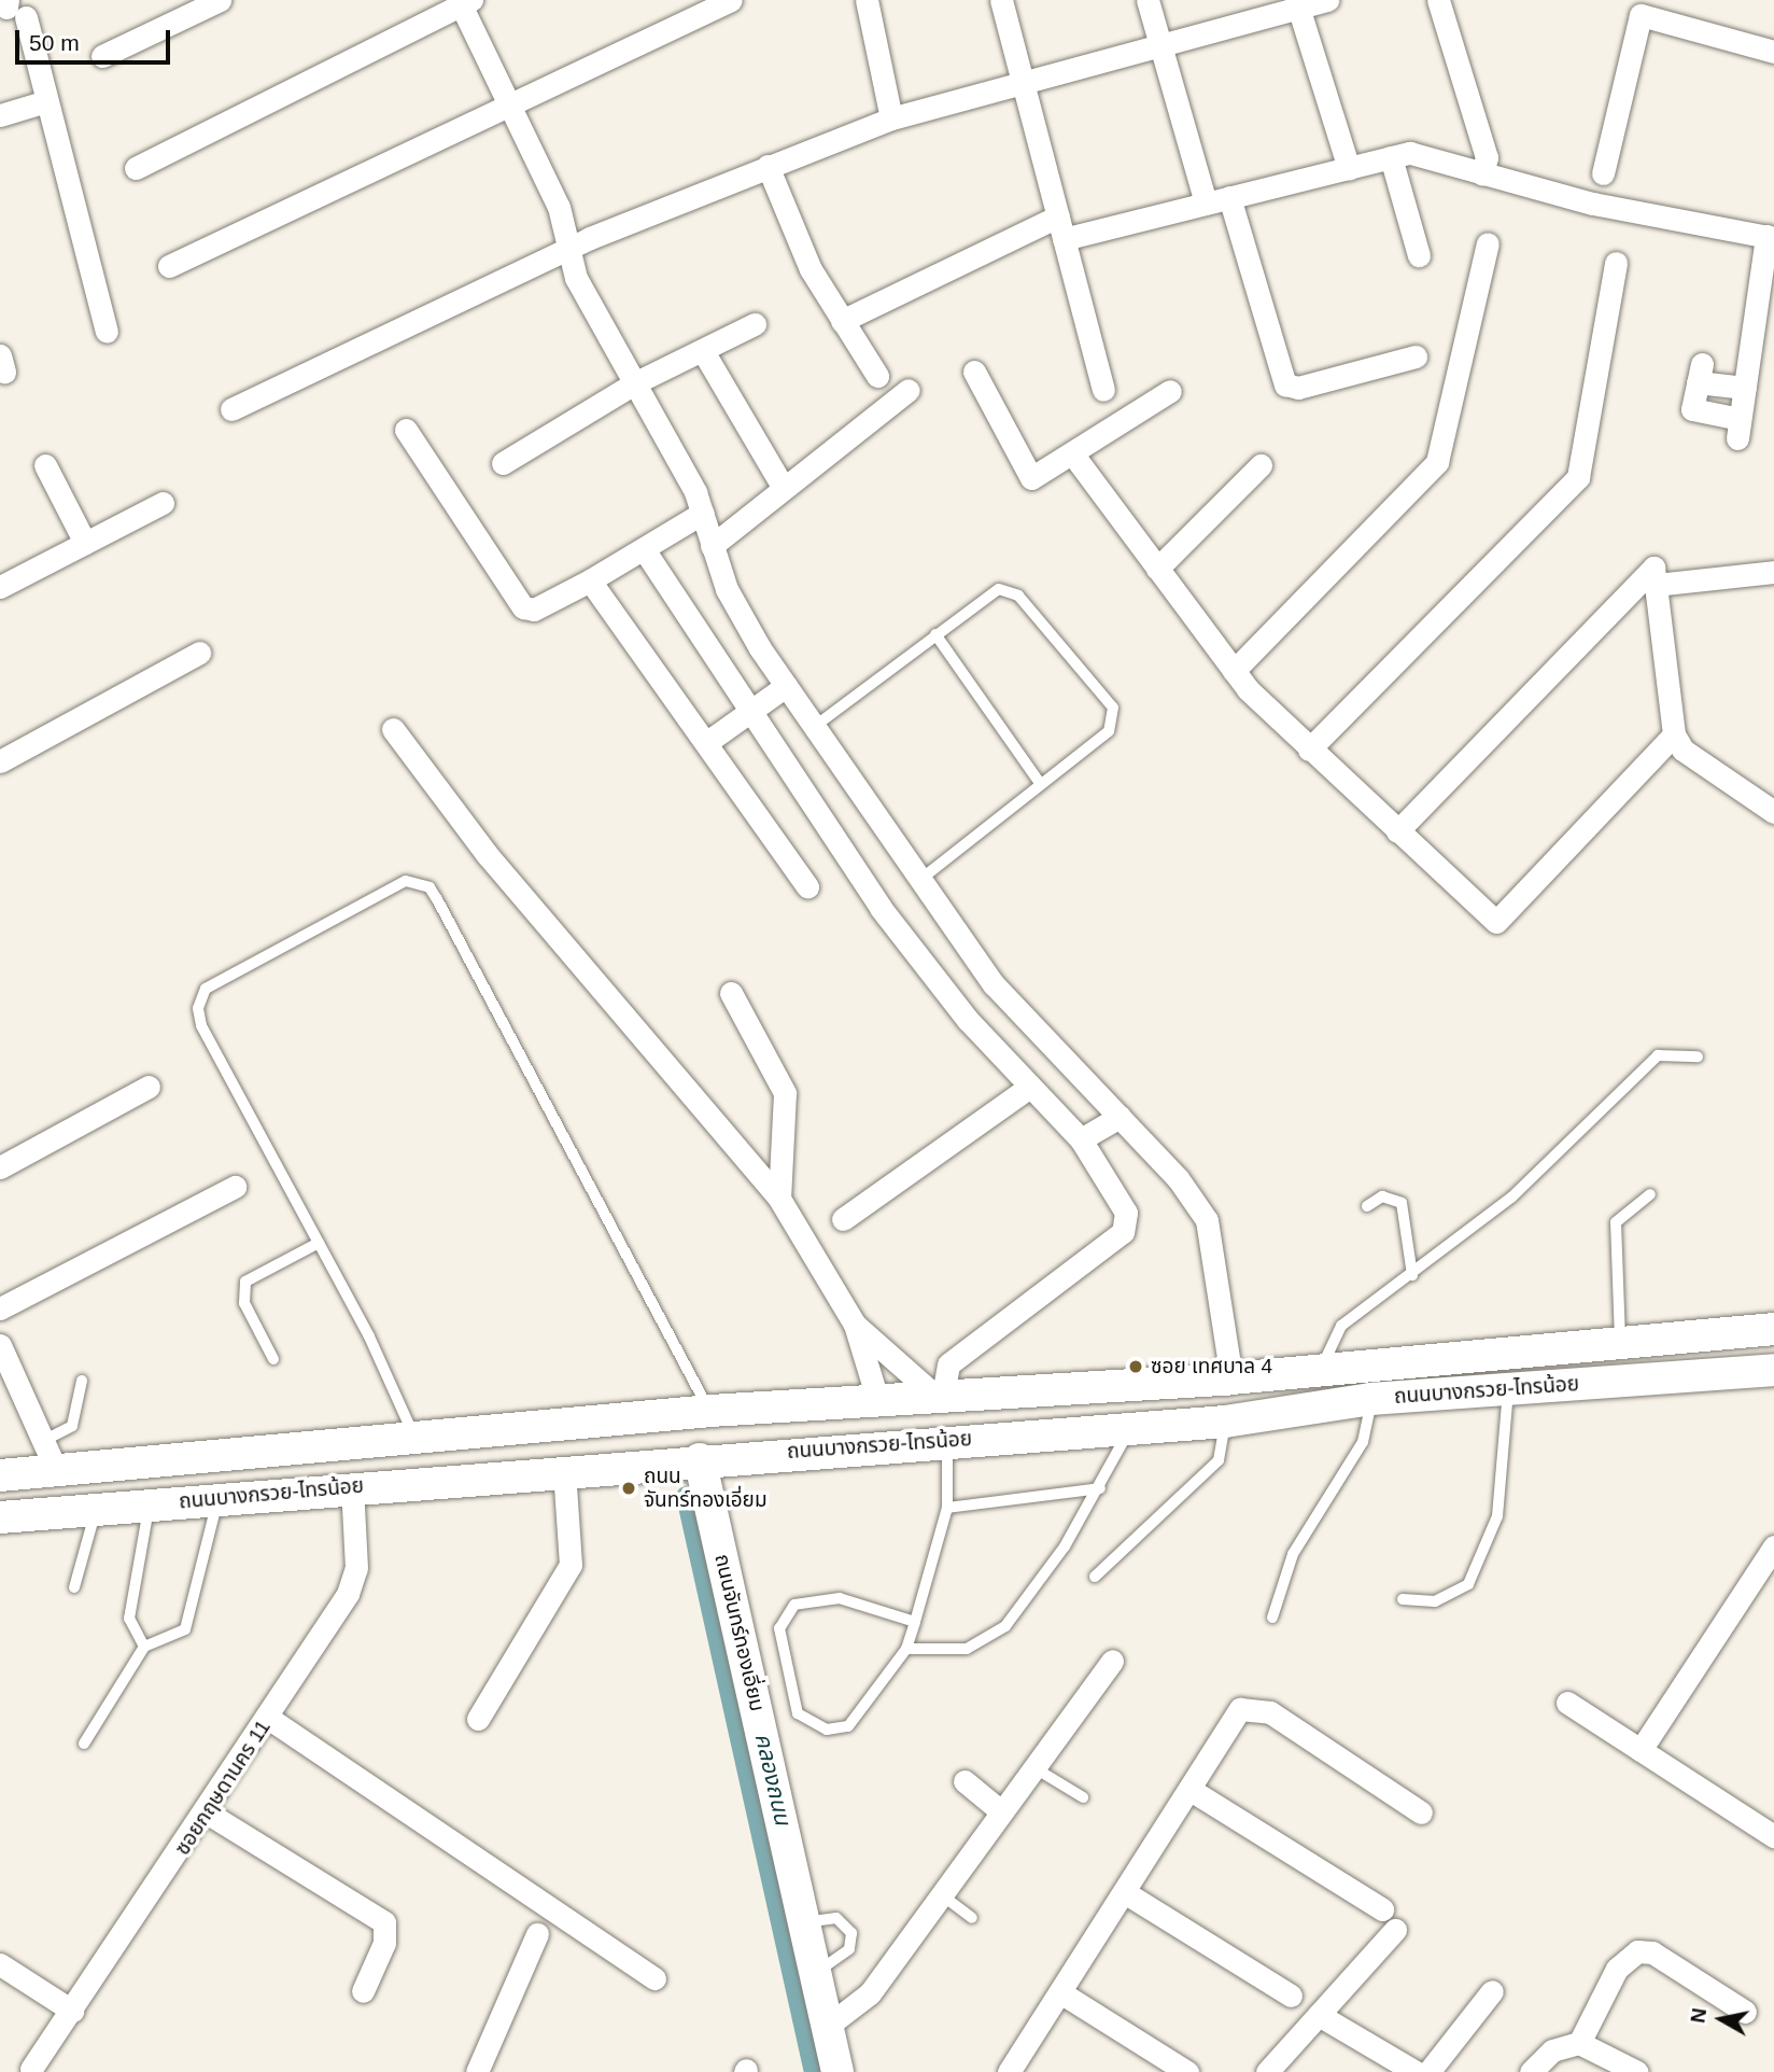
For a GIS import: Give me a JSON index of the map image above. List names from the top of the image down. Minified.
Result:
{"streets":{"main road":["ถนนบางกรวย-ไทรน้อย","ถนนจันทร์ทองเอี่ยม"],"street":["ซอยกฤษดานคร 11"]},"crossings":[["ถนนบางกรวย-ไทรน้อย","ถนนจันทร์ทองเอี่ยม"],["ถนนบางกรวย-ไทรน้อย","ซอยกฤษดานคร 11"]],"water":["คลองถนน"],"places":["ซอย เทศบาล 4","ถนน จันทร์ทองเอี่ยม"],"scale_bar":"50 m","north":"left"}
